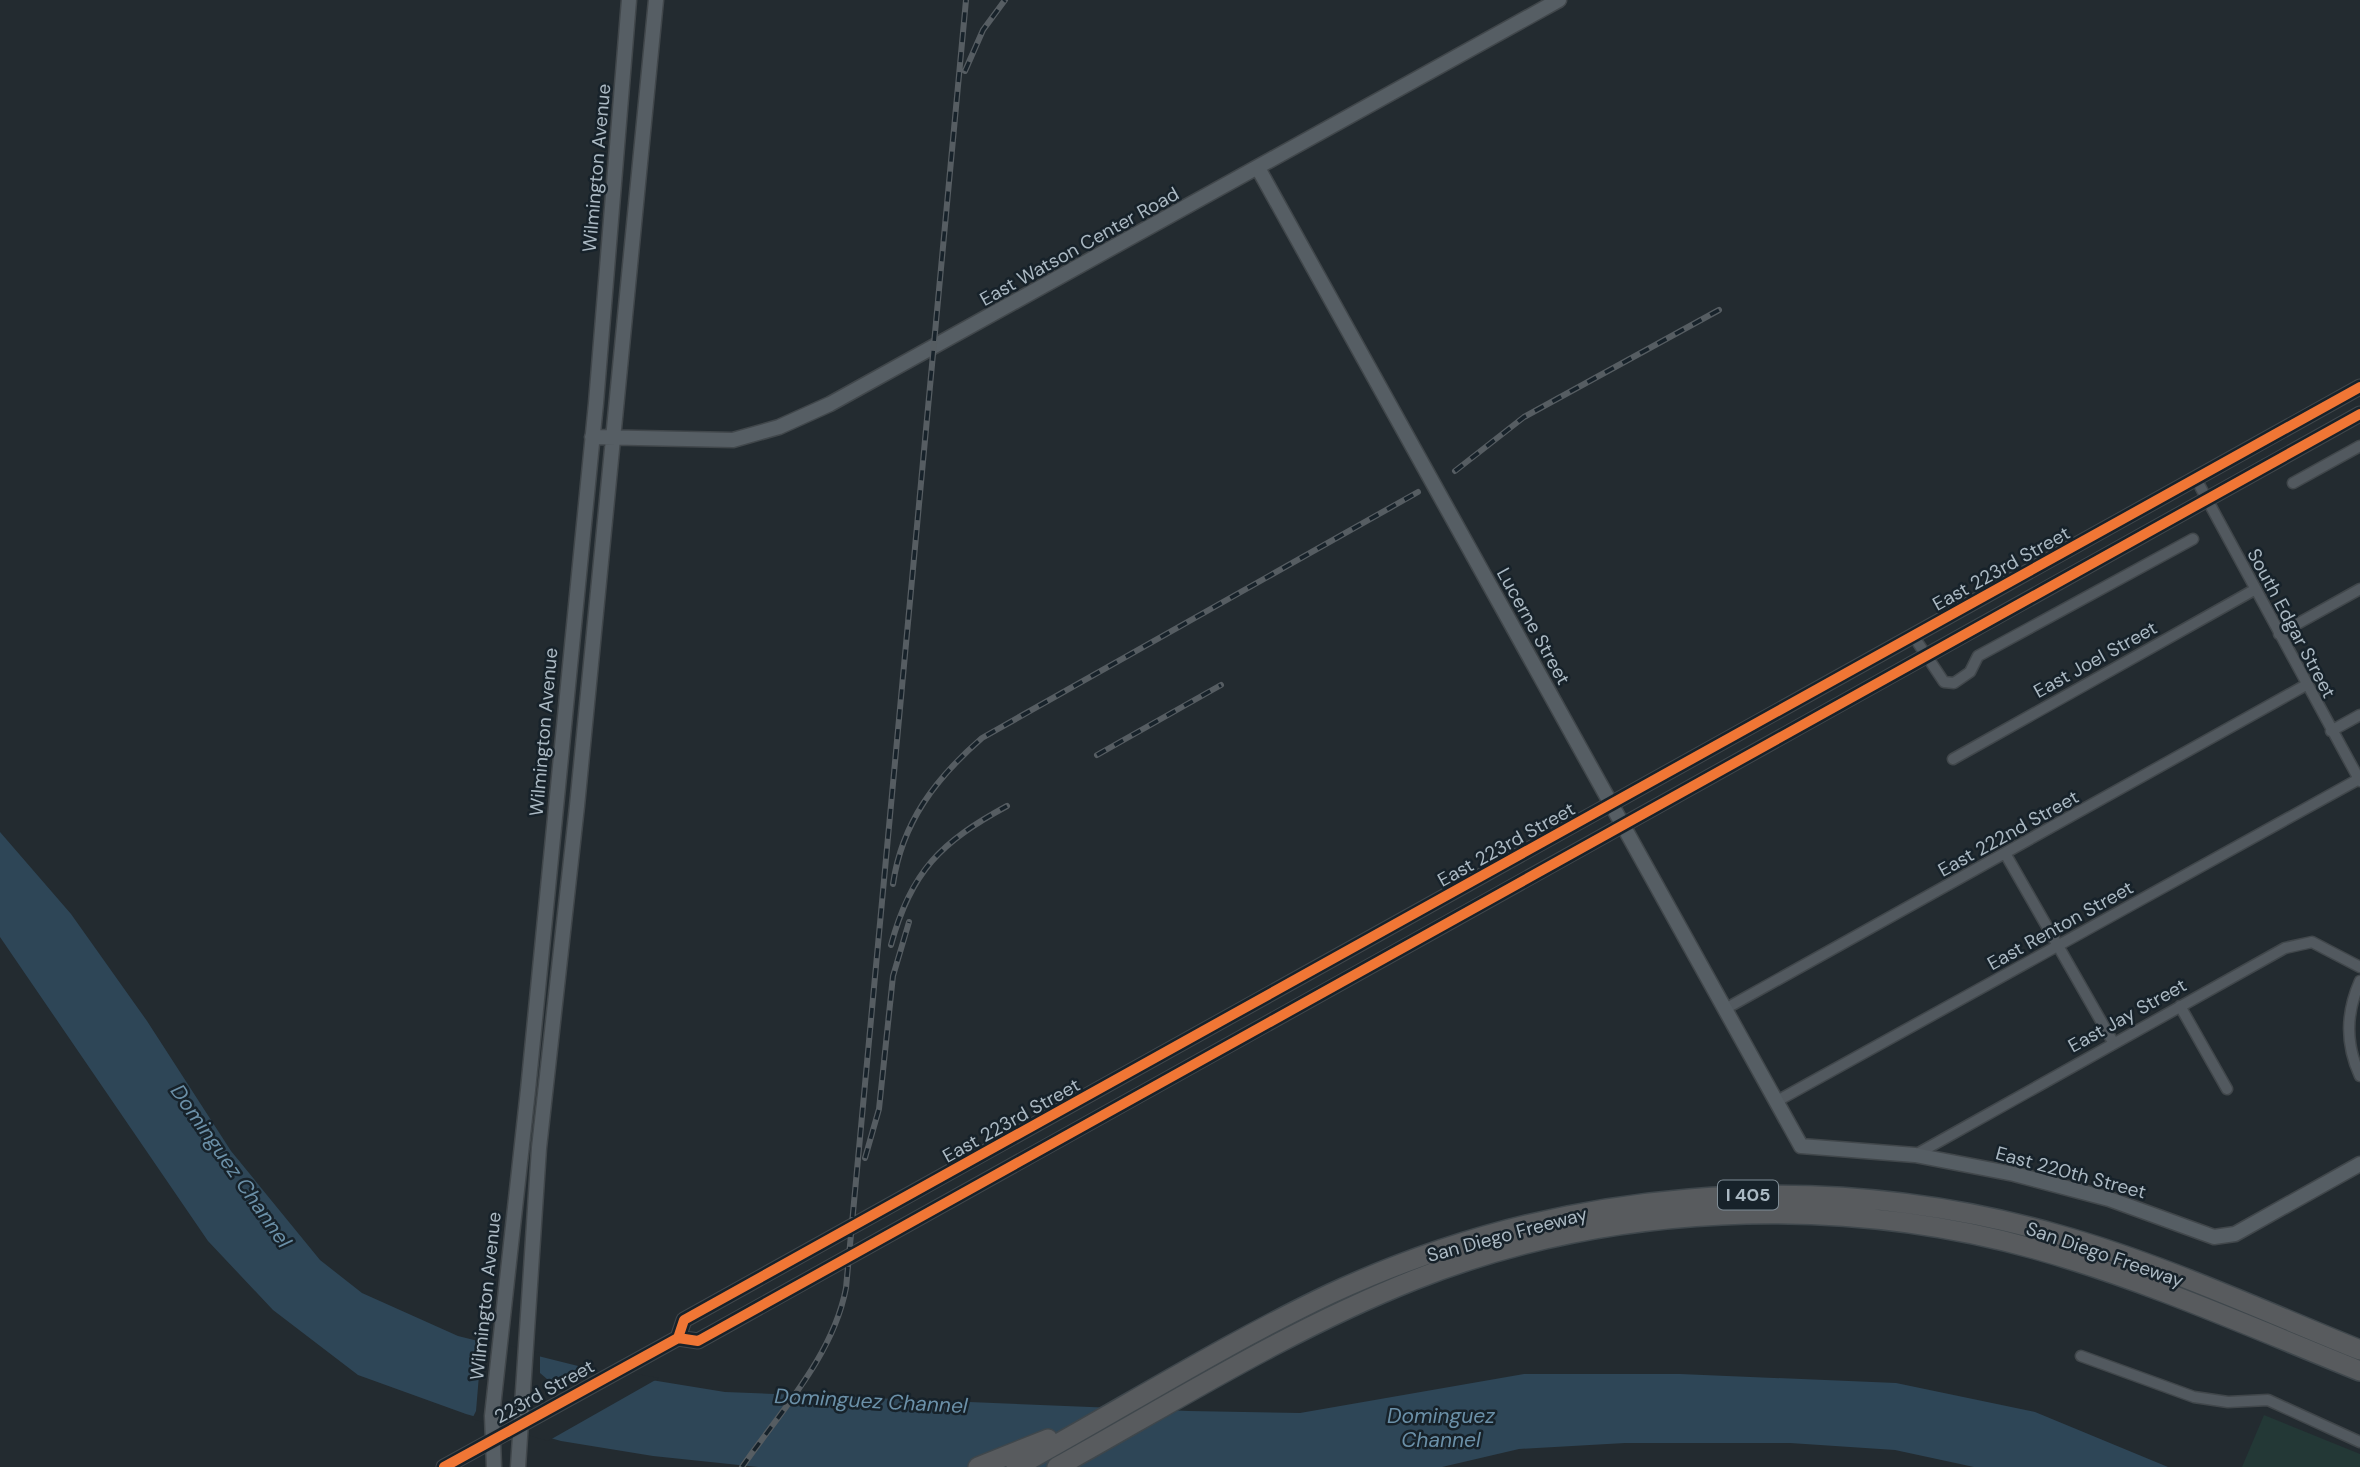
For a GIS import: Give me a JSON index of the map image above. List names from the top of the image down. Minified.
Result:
{"streets":{"highway":["I 405","San Diego Freeway"],"main road":["Wilmington Avenue","East Watson Center Road","East 223rd Street","Lucerne Street","East 220th Street","223rd Street"],"street":["South Edgar Street","East Joel Street","East 222nd Street","East Renton Street","East Jay Street"]},"crossings":[["Wilmington Avenue","East Watson Center Road"],["Wilmington Avenue","223rd Street"],["East Watson Center Road","Lucerne Street"],["East 223rd Street","South Edgar Street"],["East 223rd Street","Lucerne Street"],["East 223rd Street","223rd Street"],["South Edgar Street","East Joel Street"],["South Edgar Street","East 222nd Street"],["South Edgar Street","East Renton Street"],["Lucerne Street","East 222nd Street"],["Lucerne Street","East Renton Street"],["Lucerne Street","East 220th Street"],["East Renton Street","East 220th Street"],["East Jay Street","East 220th Street"]],"water":["Dominguez Channel"]}
